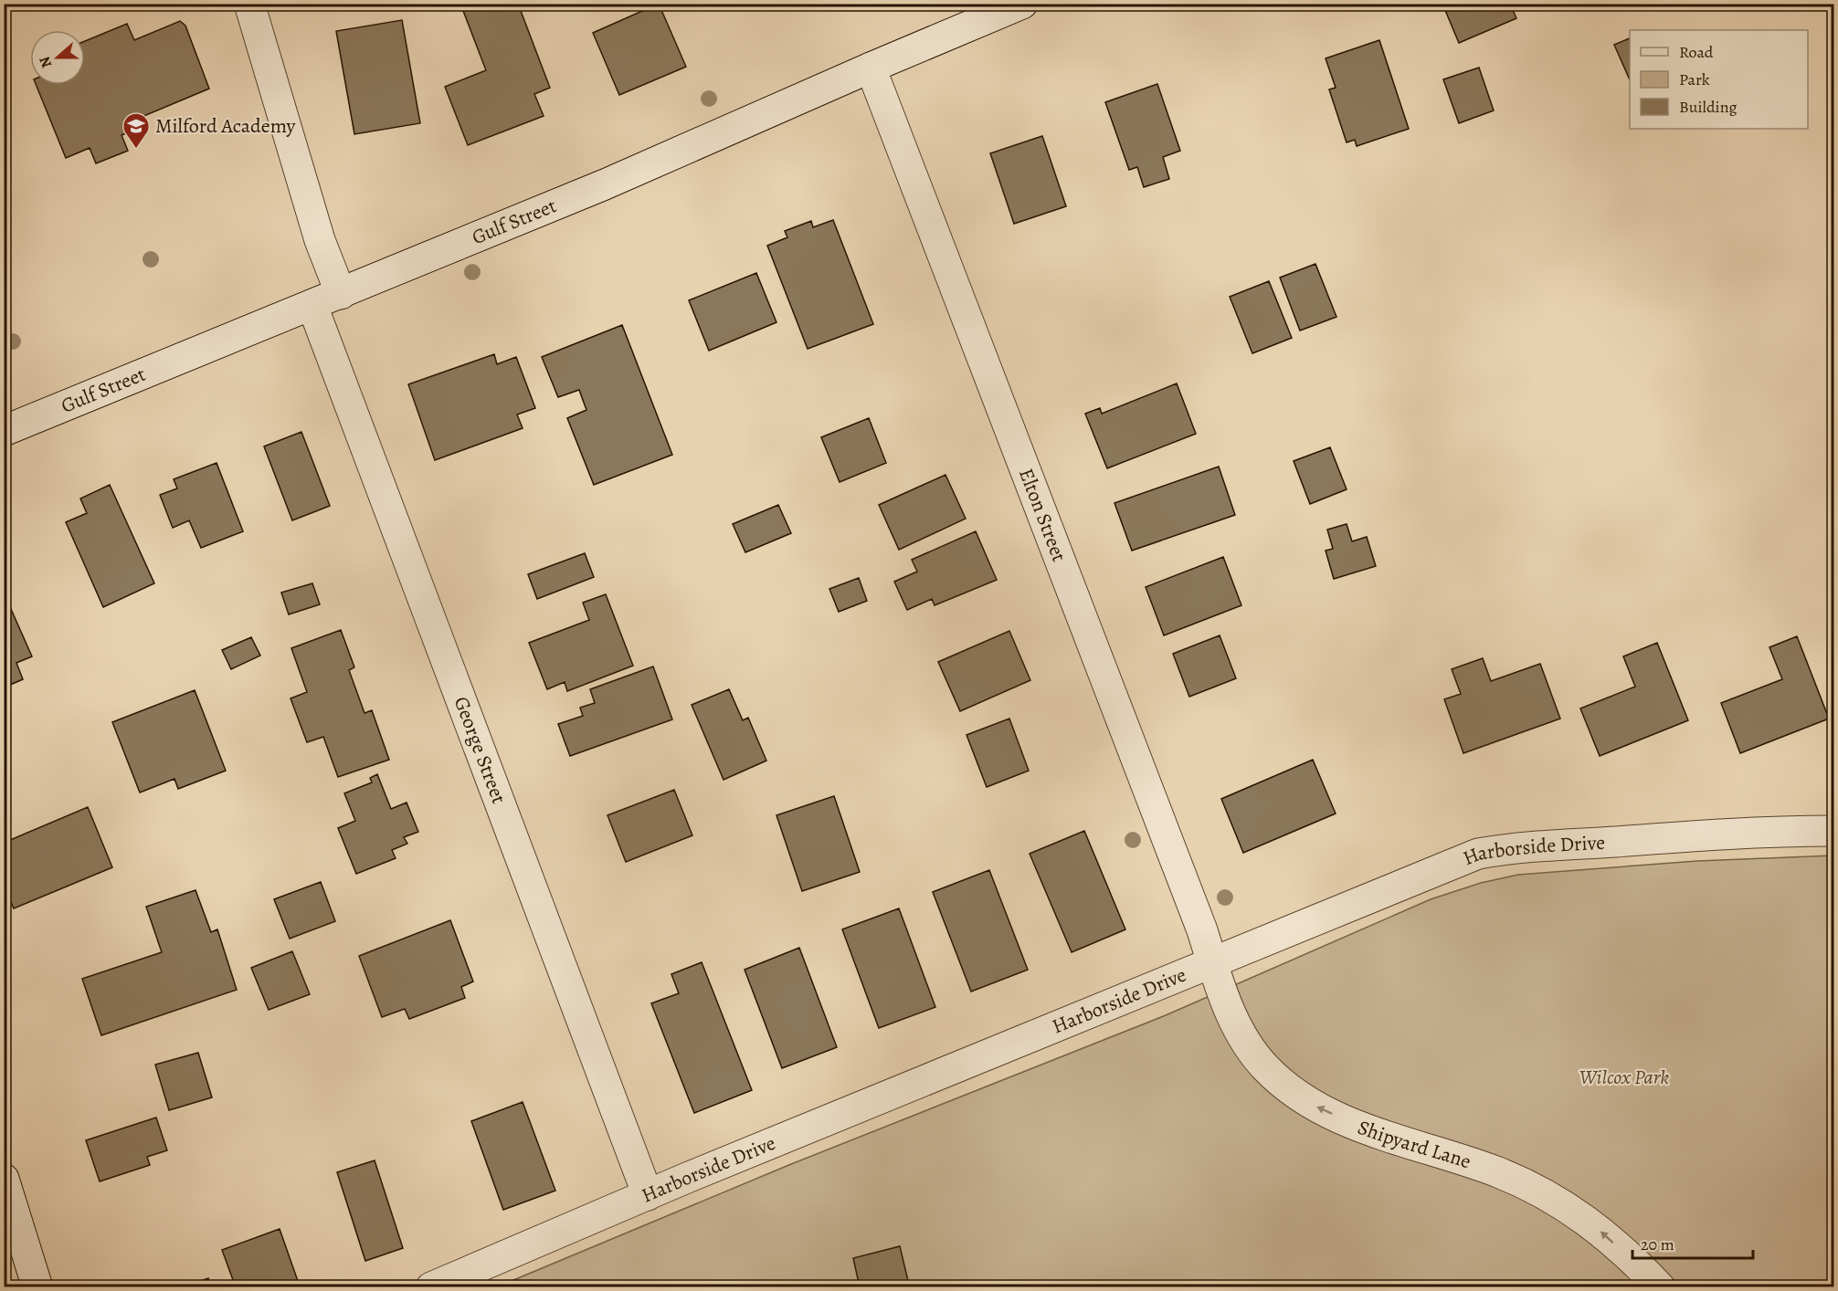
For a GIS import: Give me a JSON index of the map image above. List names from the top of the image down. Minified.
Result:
{"streets":{"street":["Gulf Street","Elton Street","George Street","Harborside Drive","Shipyard Lane"]},"crossings":[["Gulf Street","Elton Street"],["Gulf Street","George Street"],["Elton Street","Harborside Drive"],["Elton Street","Shipyard Lane"],["George Street","Harborside Drive"],["Harborside Drive","Shipyard Lane"]],"one_way":["Shipyard Lane"],"parks":["Wilcox Park"],"places":{"school or university":["Milford Academy"]},"legend":["Road","Park","Building"],"scale_bar":"20 m","north":"left"}
